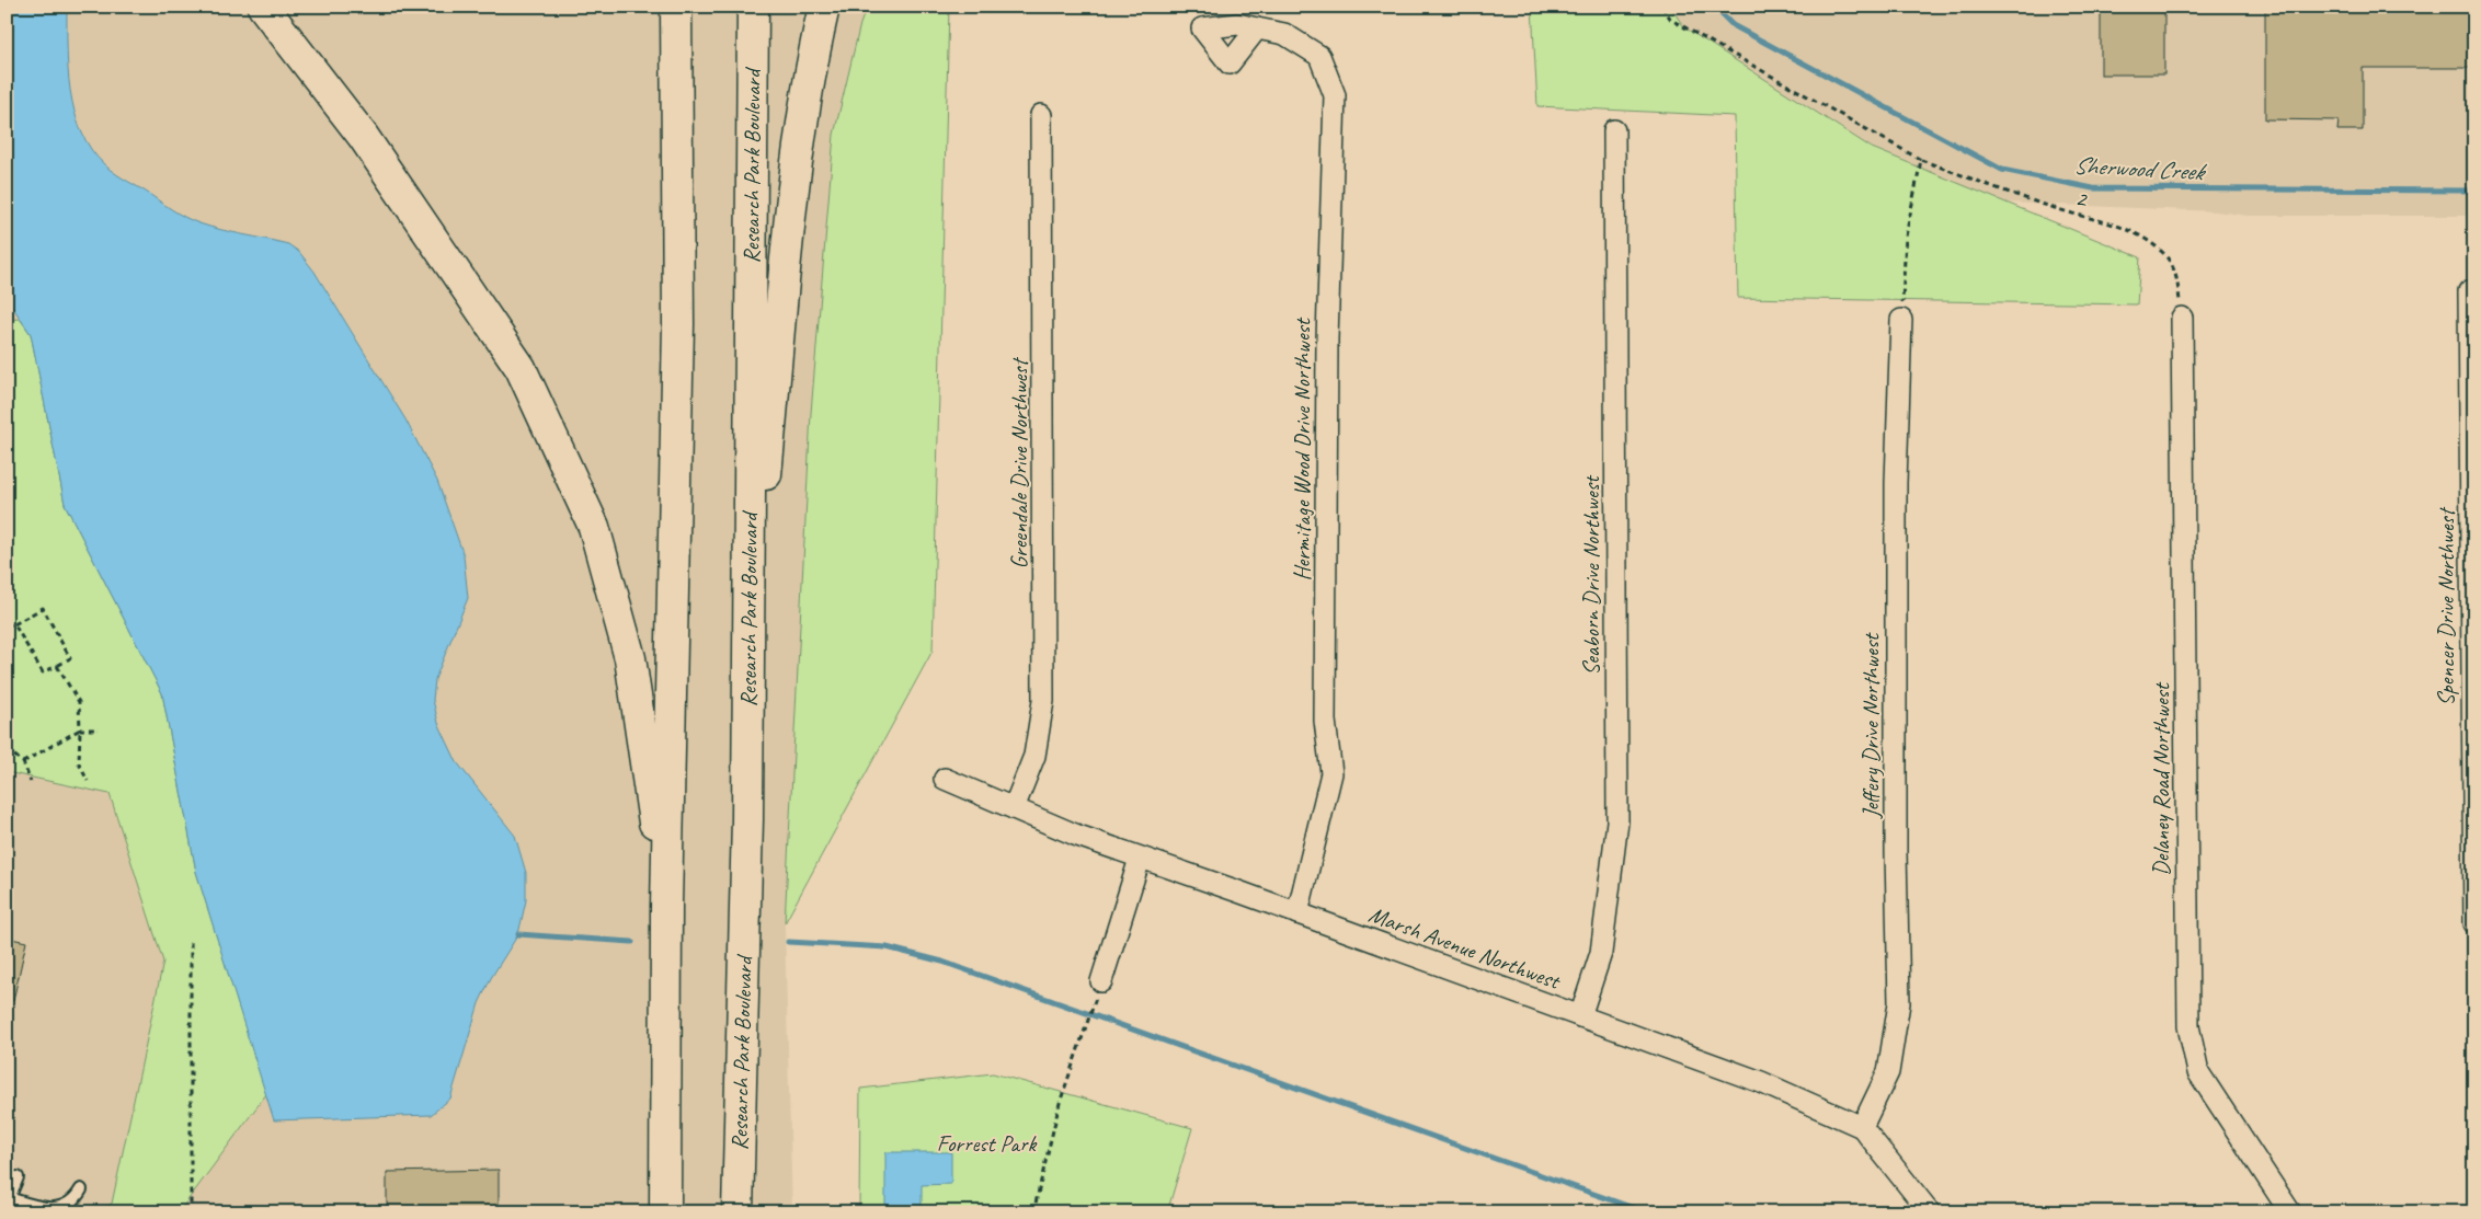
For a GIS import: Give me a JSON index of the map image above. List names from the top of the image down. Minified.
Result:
{"streets":{"highway":["Research Park Boulevard"],"street":["Hermitage Wood Drive Northwest","Greendale Drive Northwest","Seaborn Drive Northwest","Spencer Drive Northwest","Jeffery Drive Northwest","Delaney Road Northwest","Marsh Avenue Northwest"],"path":["2"]},"crossings":[["2","Delaney Road Northwest"],["Hermitage Wood Drive Northwest","Marsh Avenue Northwest"],["Greendale Drive Northwest","Marsh Avenue Northwest"],["Seaborn Drive Northwest","Marsh Avenue Northwest"],["Jeffery Drive Northwest","Marsh Avenue Northwest"]],"water":["Sherwood Creek"],"parks":["Forrest Park"]}
